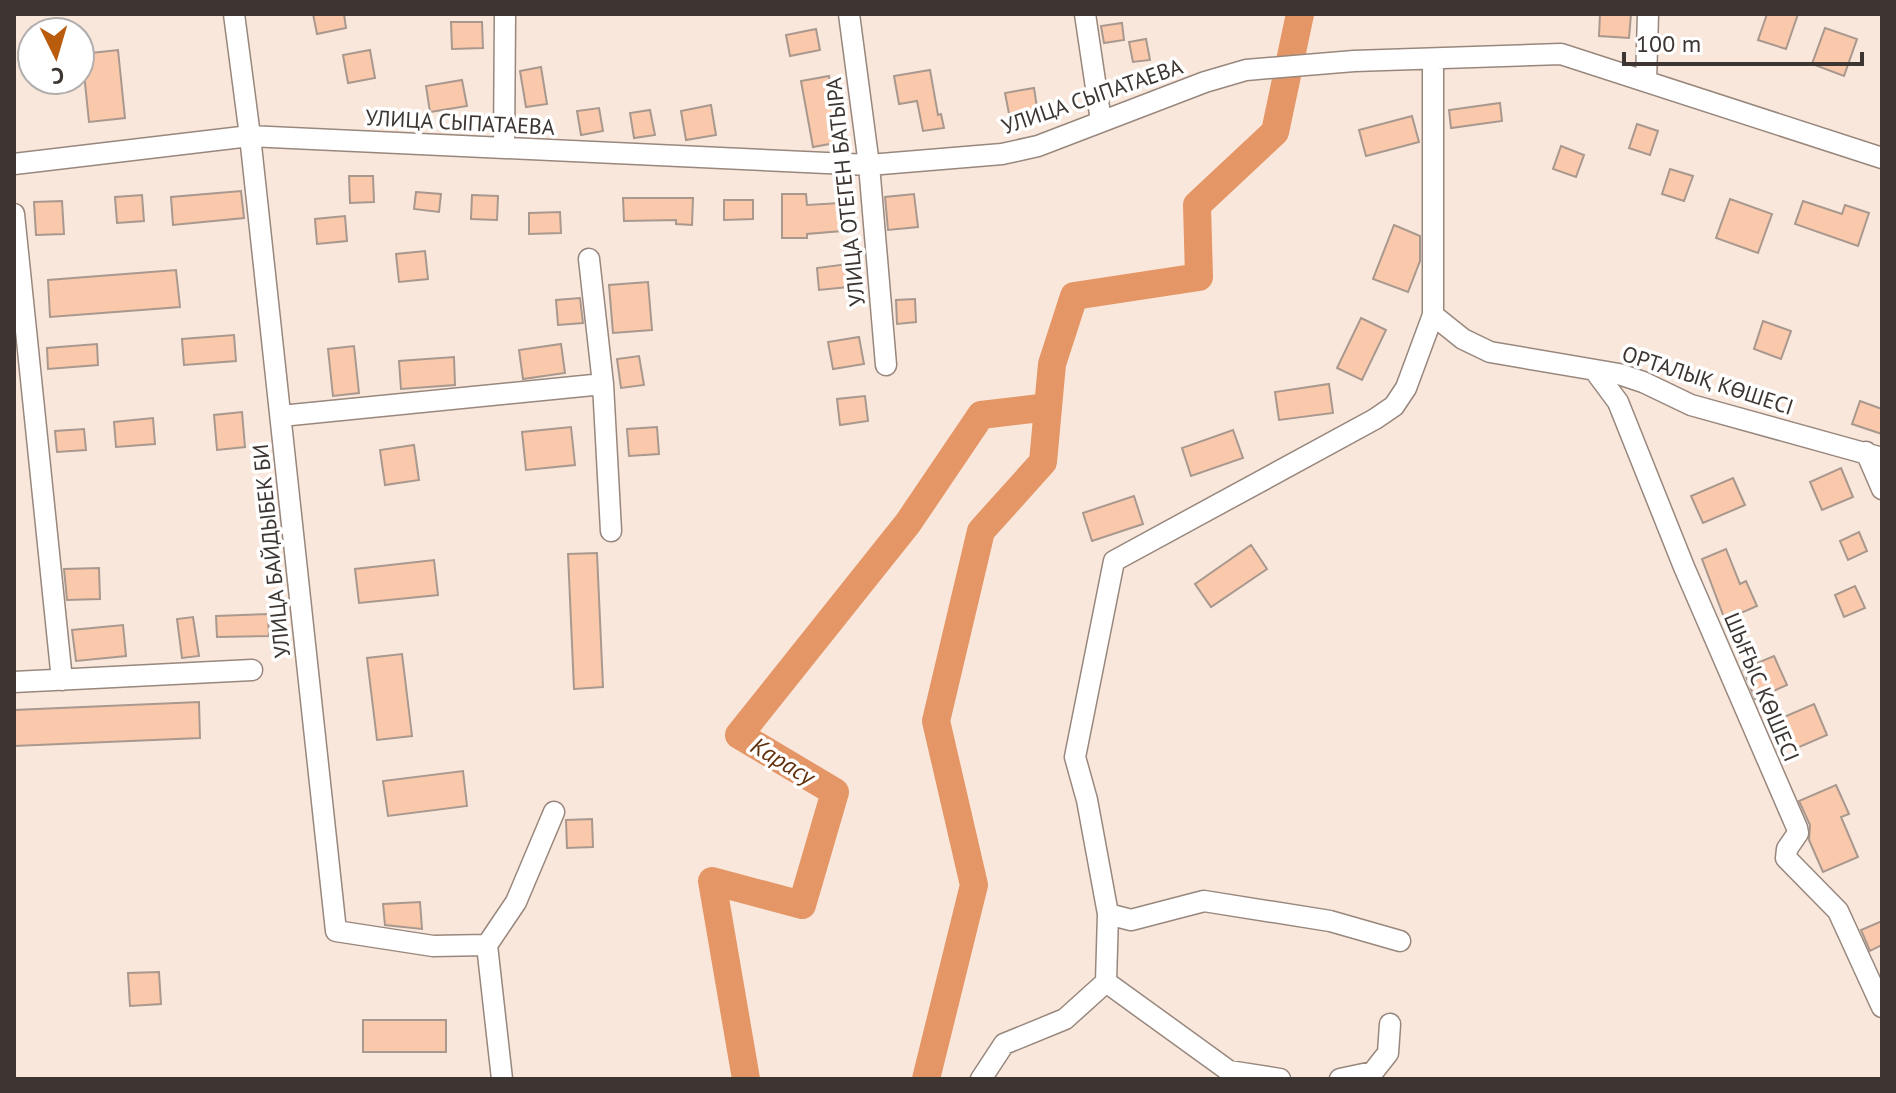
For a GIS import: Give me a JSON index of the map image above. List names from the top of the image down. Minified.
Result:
{"streets":{"street":["УЛИЦА СЫПАТАЕВА","УЛИЦА ОТЕГЕН БАТЫРА","ОРТАЛЫҚ КӨШЕСІ","УЛИЦА БАЙДЫБЕК БИ","ШЫҒЫС КӨШЕСІ"]},"crossings":[["УЛИЦА СЫПАТАЕВА","УЛИЦА ОТЕГЕН БАТЫРА"],["УЛИЦА СЫПАТАЕВА","УЛИЦА БАЙДЫБЕК БИ"],["ОРТАЛЫҚ КӨШЕСІ","ШЫҒЫС КӨШЕСІ"]],"water":["Карасу"],"scale_bar":"100 m","north":"bottom"}
